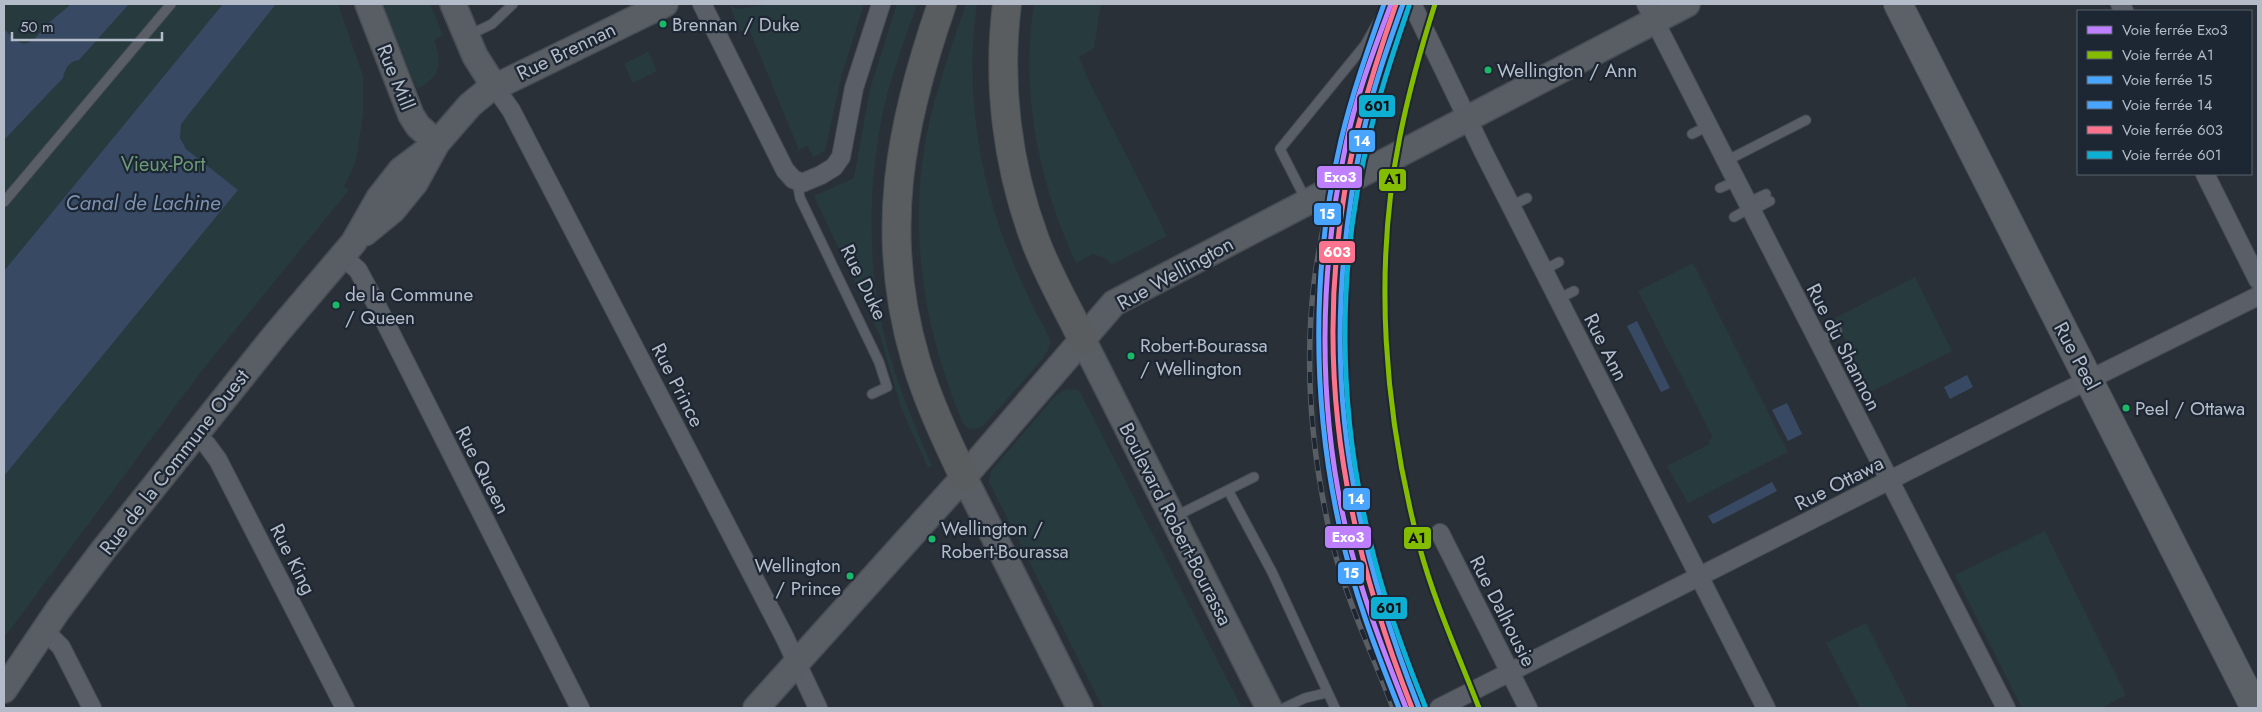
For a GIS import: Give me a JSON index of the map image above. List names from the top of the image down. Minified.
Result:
{"streets":{"main road":["Rue Peel"],"street":["Rue Brennan","Rue Mill","Rue Wellington","Rue Duke","Rue Ann","Rue du Shannon","Rue Prince","Rue de la Commune Ouest","Rue Queen","Rue Ottawa","Boulevard Robert-Bourassa","Rue King","Rue Dalhousie"]},"crossings":[["Rue Brennan","Rue Prince"],["Rue Brennan","Rue de la Commune Ouest"],["Rue Mill","Rue de la Commune Ouest"],["Rue Wellington","Rue Ann"],["Rue Wellington","Rue du Shannon"],["Rue Wellington","Rue Prince"],["Rue Wellington","Boulevard Robert-Bourassa"],["Rue Ann","Rue Ottawa"],["Rue du Shannon","Rue Ottawa"],["Rue Peel","Rue Ottawa"],["Rue Prince","Rue de la Commune Ouest"],["Rue de la Commune Ouest","Rue Queen"],["Rue de la Commune Ouest","Rue King"],["Rue Ottawa","Rue Dalhousie"]],"water":["Canal de Lachine"],"parks":["Vieux-Port"],"places":["Brennan / Duke","Wellington / Ann","de la Commune / Queen","Robert-Bourassa / Wellington","Peel / Ottawa","Wellington / Robert-Bourassa","Wellington / Prince"],"lines":["rail line Exo3","rail line A1","rail line 15","rail line 14","rail line 603","rail line 601"],"legend":["Voie ferrée Exo3","Voie ferrée A1","Voie ferrée 15","Voie ferrée 14","Voie ferrée 603","Voie ferrée 601"],"scale_bar":"50 m"}
